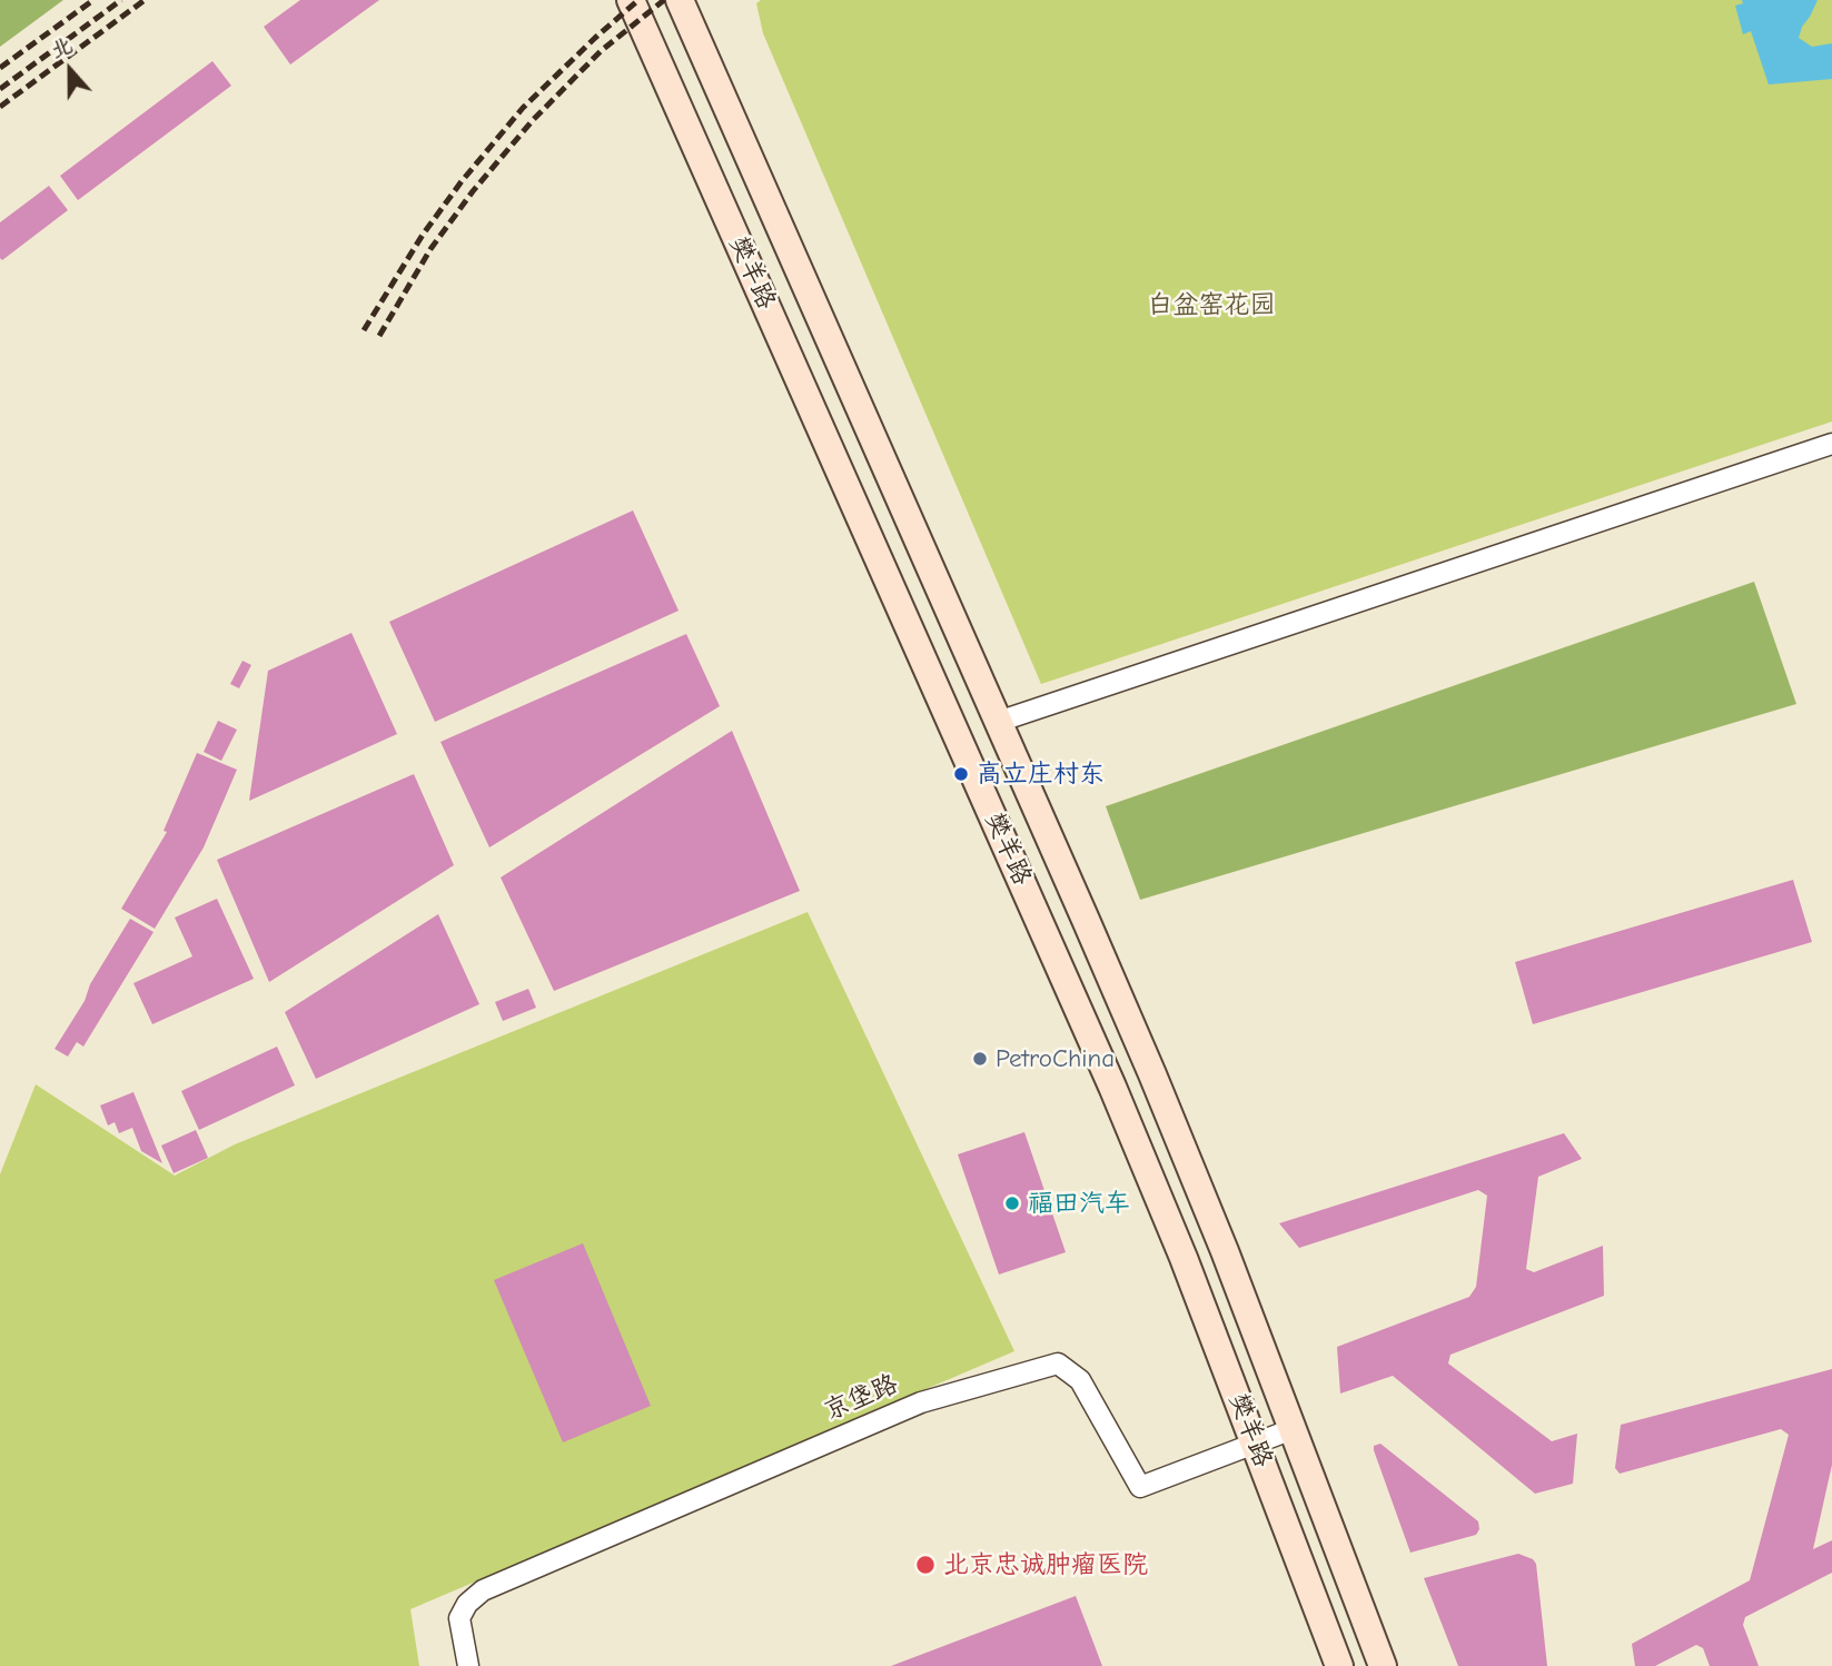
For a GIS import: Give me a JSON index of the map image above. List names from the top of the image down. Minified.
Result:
{"streets":{"main road":["樊羊路"],"street":["京垡路"]},"crossings":[["樊羊路","京垡路"]],"parks":["白盆窑花园"],"places":["高立庄村东","PetroChina","福田汽车","北京忠诚肿瘤医院"],"north":"top"}
